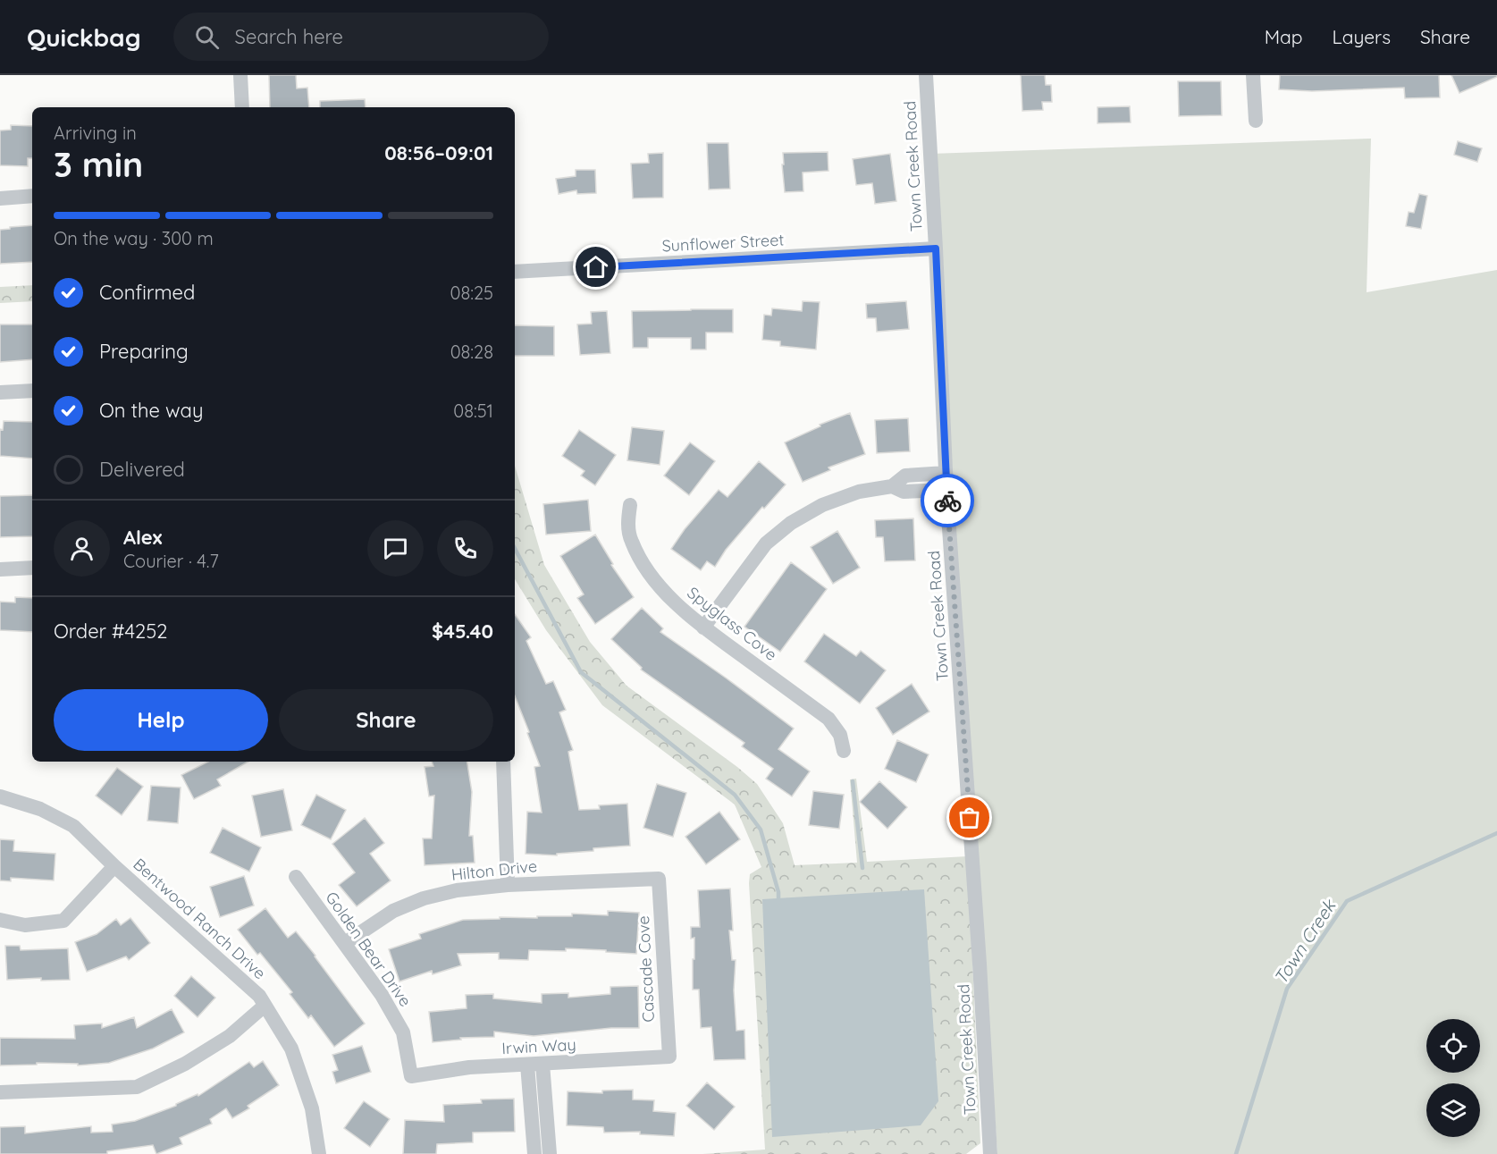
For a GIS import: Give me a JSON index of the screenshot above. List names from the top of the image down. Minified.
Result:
{"streets":{"street":["Town Creek Road","Sunflower Street","Spyglass Cove","Hilton Drive","Bentwood Ranch Drive","Golden Bear Drive","Cascade Cove","Irwin Way"]},"crossings":[["Town Creek Road","Sunflower Street"],["Hilton Drive","Golden Bear Drive"],["Hilton Drive","Cascade Cove"],["Golden Bear Drive","Irwin Way"],["Cascade Cove","Irwin Way"]],"water":["Town Creek"],"page":{"header":"Quickbag","search":"Search here","nav":["Map","Layers","Share"],"heading":["3 min","Arriving in","08:56–09:01"],"panel":["Alex","Courier · 4.7","Order #4252","$45.40"],"bar":"On the way · 300 m","list":[["Confirmed","08:25"],["Preparing","08:28"],["On the way","08:51"],"Delivered"],"buttons":["Help","Share"]}}
